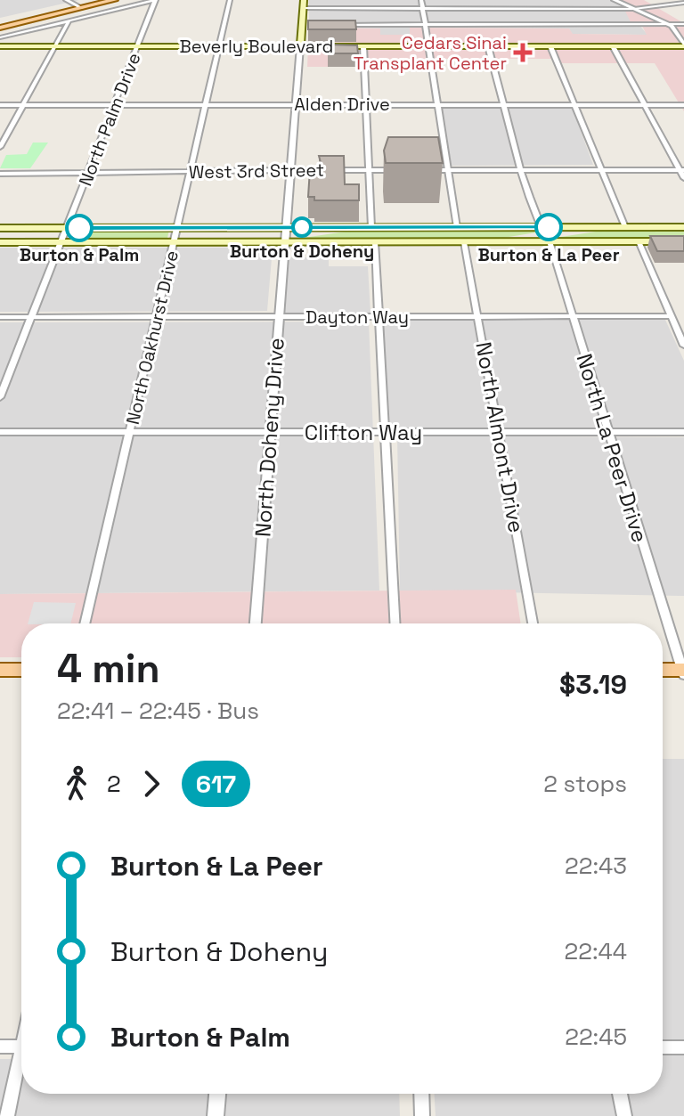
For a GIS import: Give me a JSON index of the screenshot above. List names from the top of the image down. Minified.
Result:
{"streets":{"main road":["Beverly Boulevard"],"street":["Alden Drive","North Palm Drive","West 3rd Street","Dayton Way","North Oakhurst Drive","Clifton Way","North Doheny Drive","North Almont Drive","North La Peer Drive"]},"crossings":[["Beverly Boulevard","North Palm Drive"],["Beverly Boulevard","North Oakhurst Drive"],["Alden Drive","North Palm Drive"],["Alden Drive","North Oakhurst Drive"],["Alden Drive","North Doheny Drive"],["Alden Drive","North La Peer Drive"],["North Palm Drive","West 3rd Street"],["North Palm Drive","Dayton Way"],["West 3rd Street","North Oakhurst Drive"],["West 3rd Street","North Doheny Drive"],["Dayton Way","North Oakhurst Drive"],["Dayton Way","North Doheny Drive"],["Dayton Way","North Almont Drive"],["Dayton Way","North La Peer Drive"],["North Oakhurst Drive","Clifton Way"],["Clifton Way","North Doheny Drive"],["Clifton Way","North Almont Drive"],["Clifton Way","North La Peer Drive"]],"places":{"health":["Cedars Sinai Transplant Center"],"other":["Burton & Doheny","Burton & La Peer","Burton & Palm"]},"lines":["bus line 617"],"page":{"heading":["4 min","22:41 – 22:45 · Bus","$3.19"],"legs":["2","617","2 stops"],"list":[{"name":"Burton & La Peer","value":"22:43"},{"name":"Burton & Doheny","value":"22:44"},{"name":"Burton & Palm","value":"22:45"}]}}
